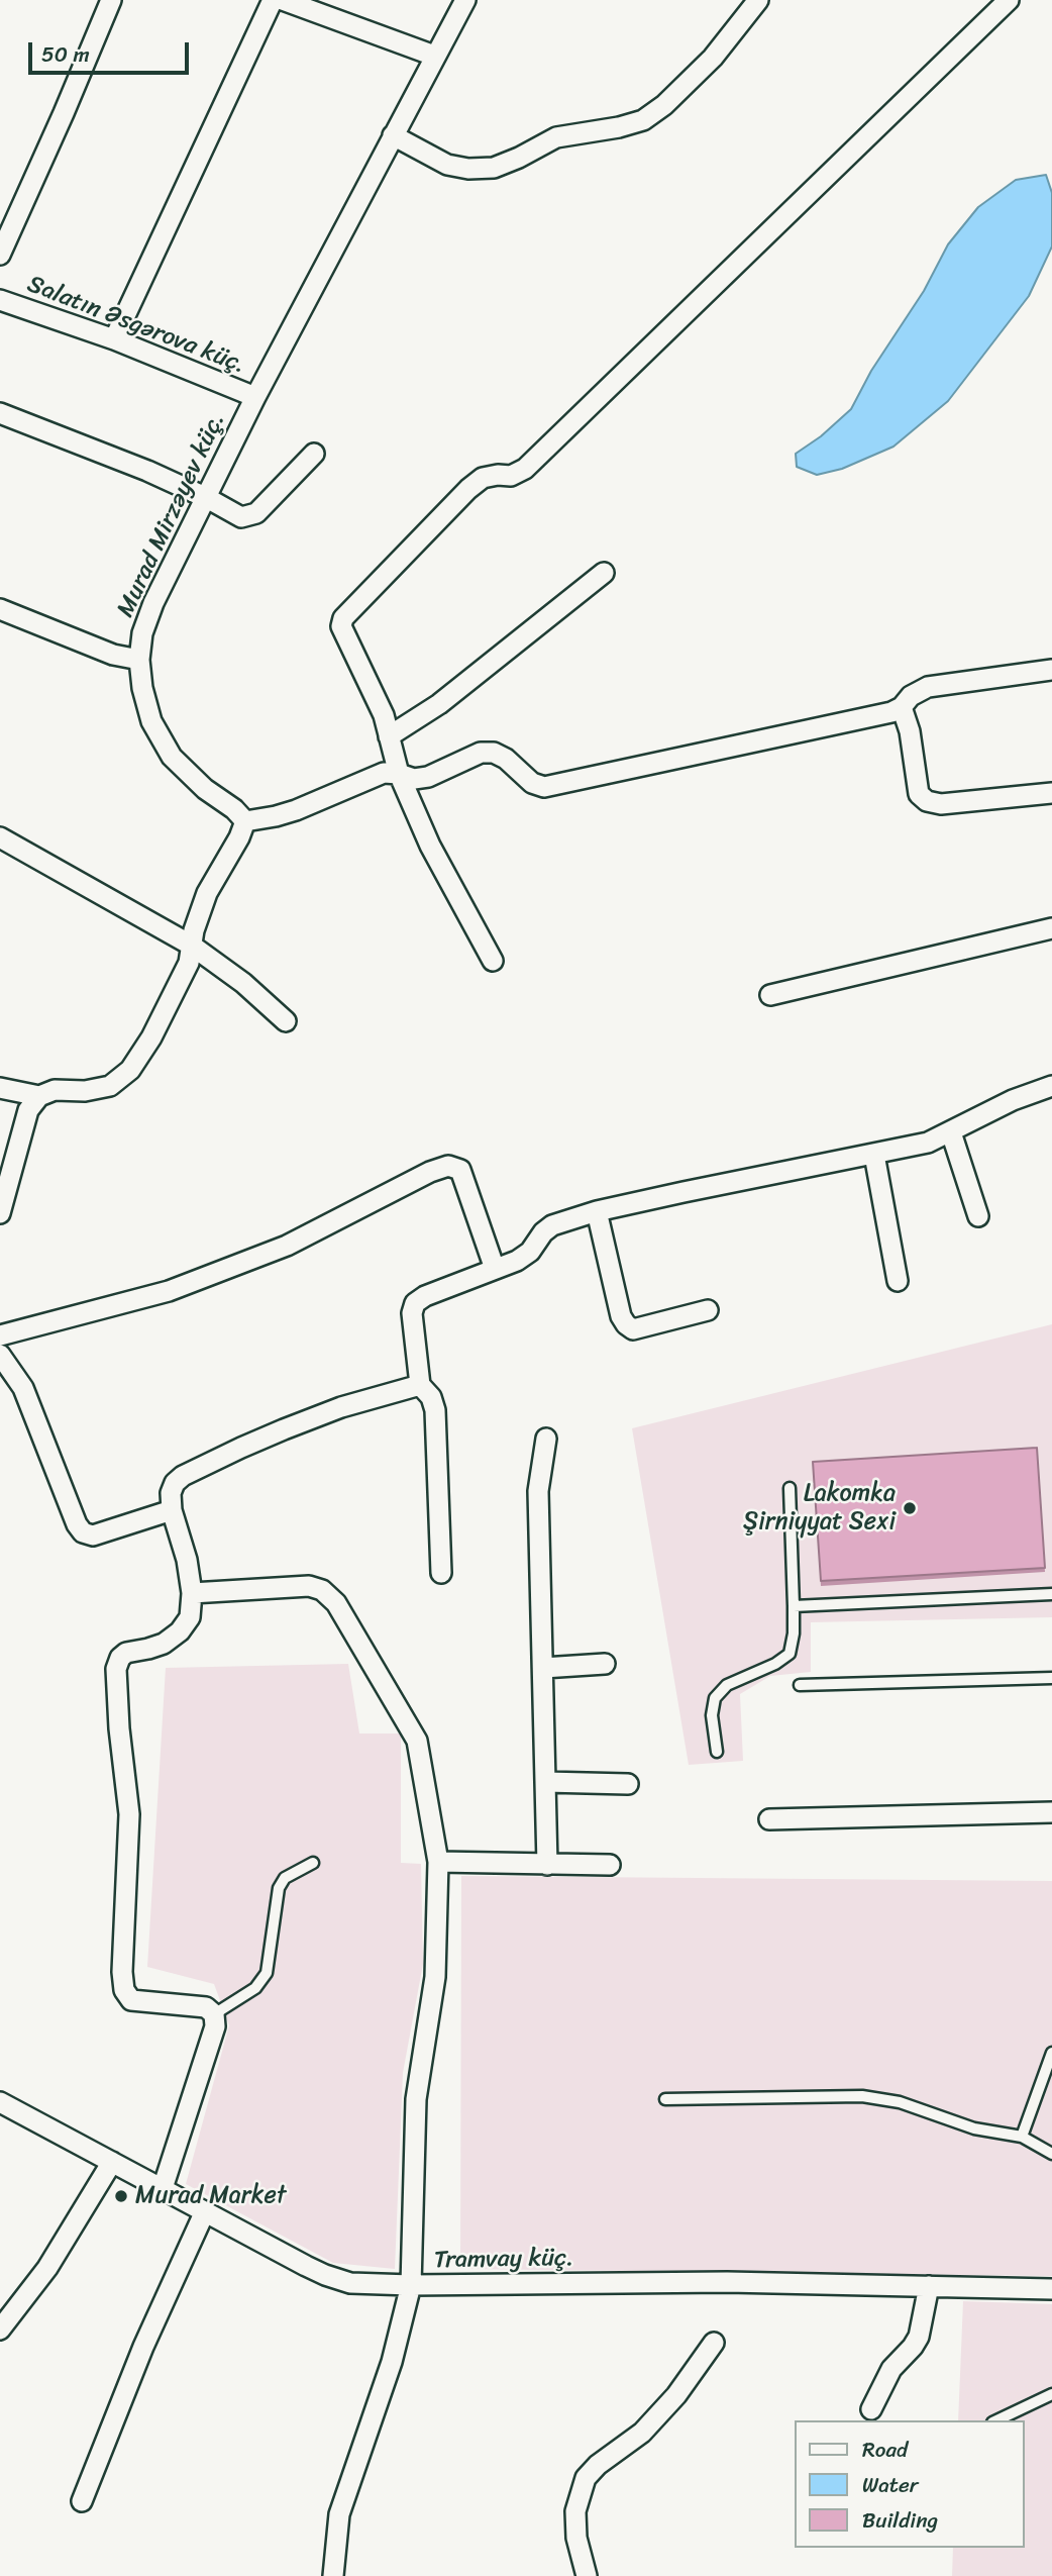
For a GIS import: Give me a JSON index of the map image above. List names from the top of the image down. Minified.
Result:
{"streets":{"street":["Salatın Əsgərova küç.","Murad Mirzəyev küç.","Tramvay küç."]},"crossings":[["Salatın Əsgərova küç.","Murad Mirzəyev küç."]],"places":["Lakomka Şirniyyat Sexi","Murad Market"],"legend":["Road","Water","Building"],"scale_bar":"50 m"}
